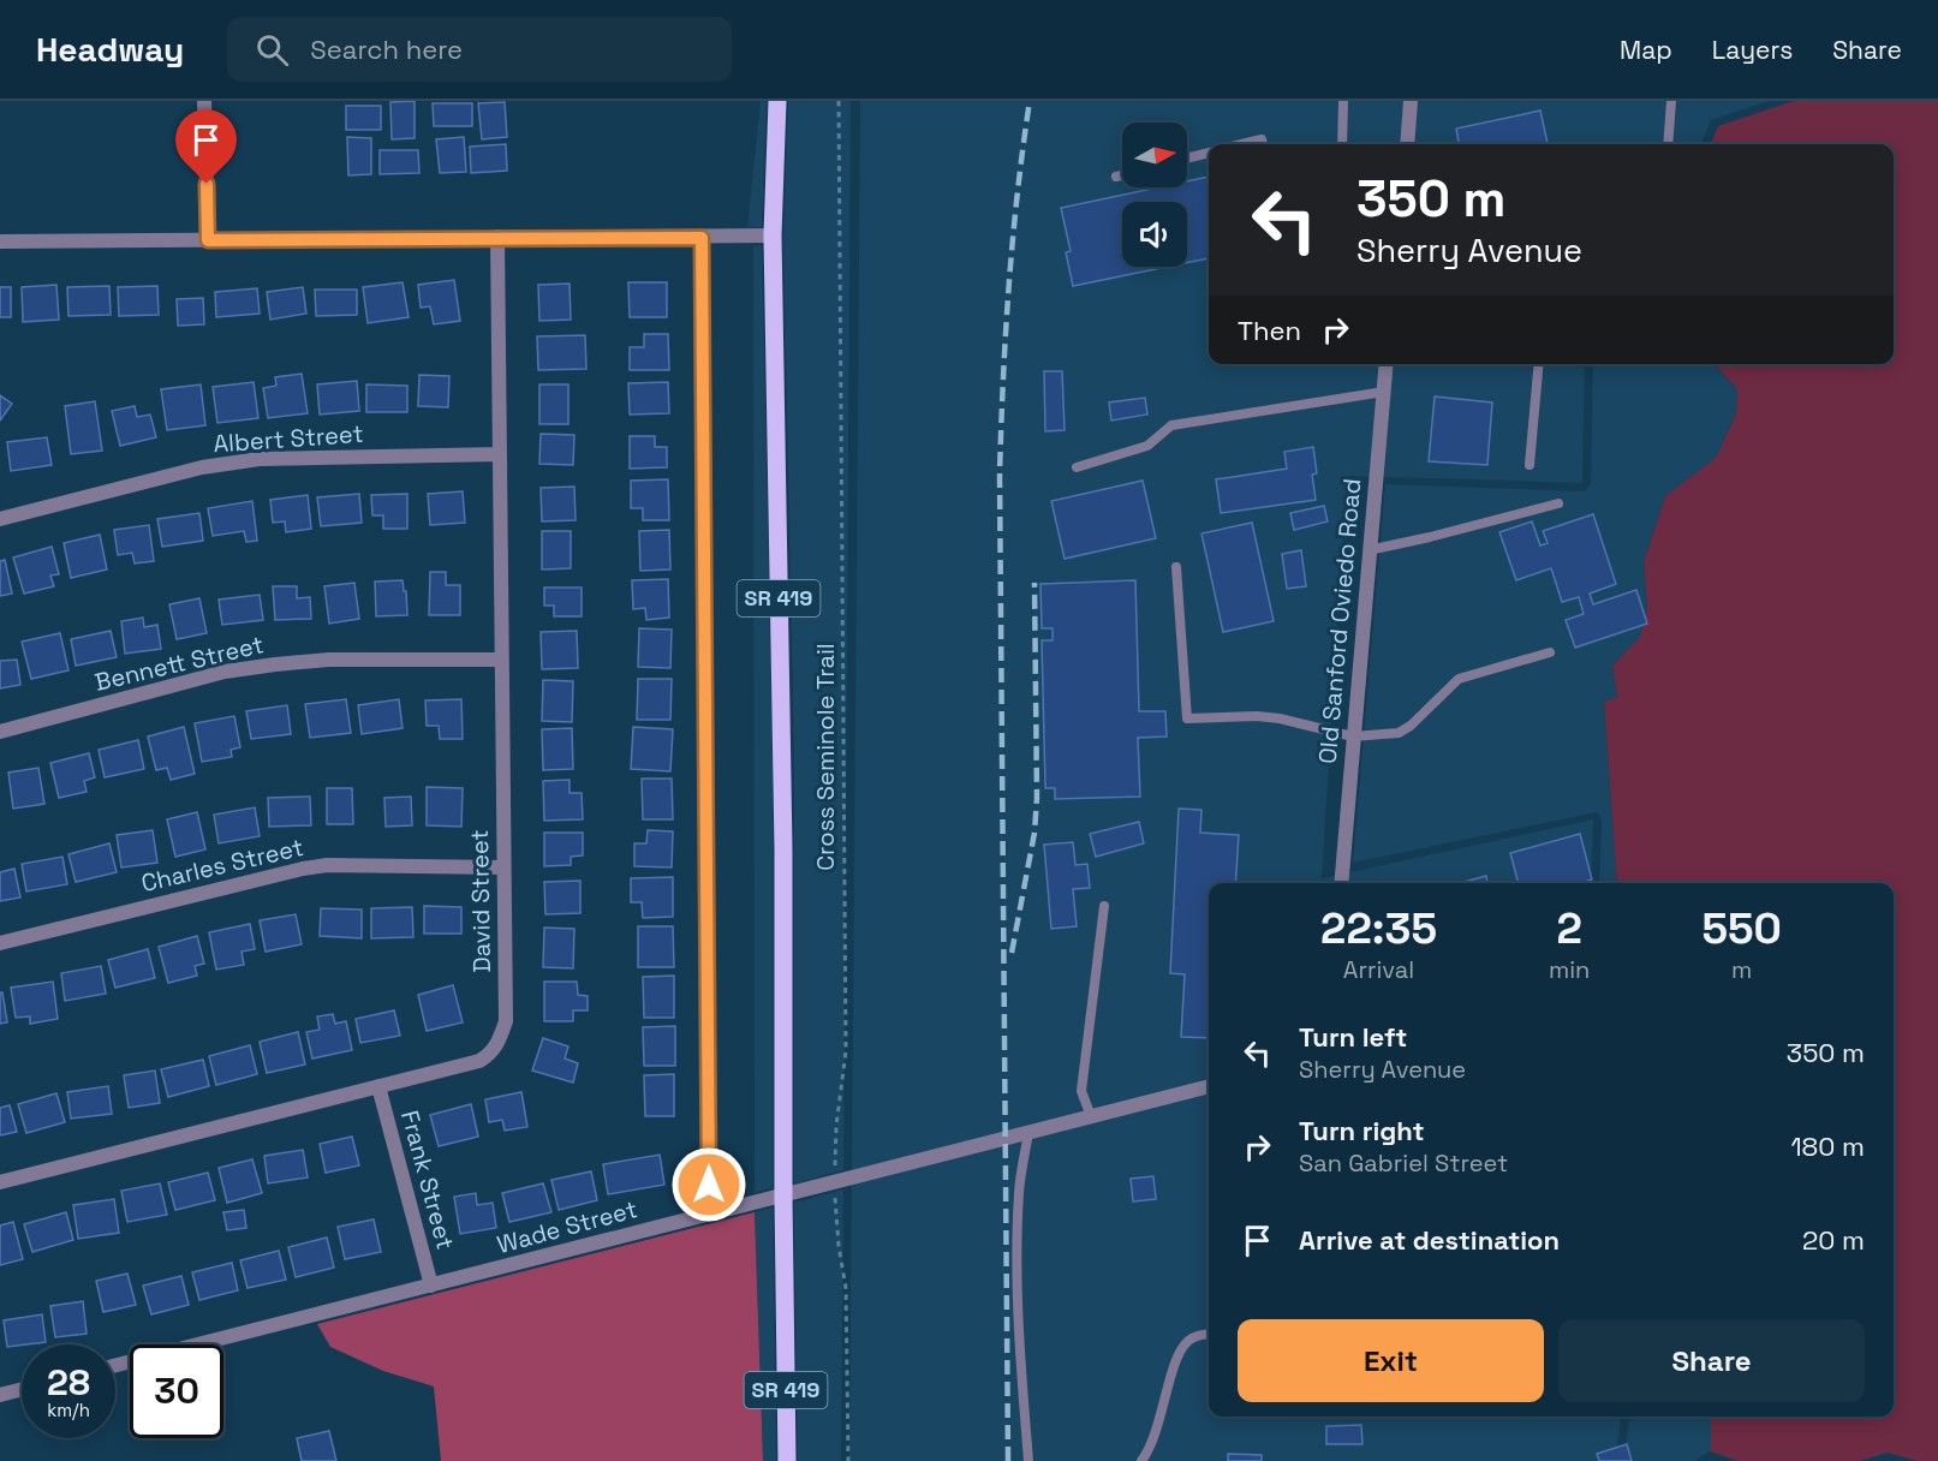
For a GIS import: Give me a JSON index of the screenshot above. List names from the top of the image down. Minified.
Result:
{"streets":{"main road":["SR 419"],"street":["Albert Street","Old Sanford Oviedo Road","Bennett Street","Charles Street","David Street","Frank Street","Wade Street"],"path":["Cross Seminole Trail"]},"crossings":[["Albert Street","David Street"],["SR 419","Wade Street"],["Bennett Street","David Street"],["Charles Street","David Street"],["David Street","Frank Street"],["Frank Street","Wade Street"]],"north":"right","page":{"header":"Headway","search":"Search here","nav":["Map","Layers","Share"],"turn":["350 m","Sherry Avenue"],"then":"Then","eta":["22:35","Arrival","2","min","550","m"],"list":[{"name":"Turn left","note":"Sherry Avenue","value":"350 m"},{"name":"Turn right","note":"San Gabriel Street","value":"180 m"},{"name":"Arrive at destination","value":"20 m"}],"buttons":["Exit","Share"],"speed":"28 km/h","limit":"30"}}
